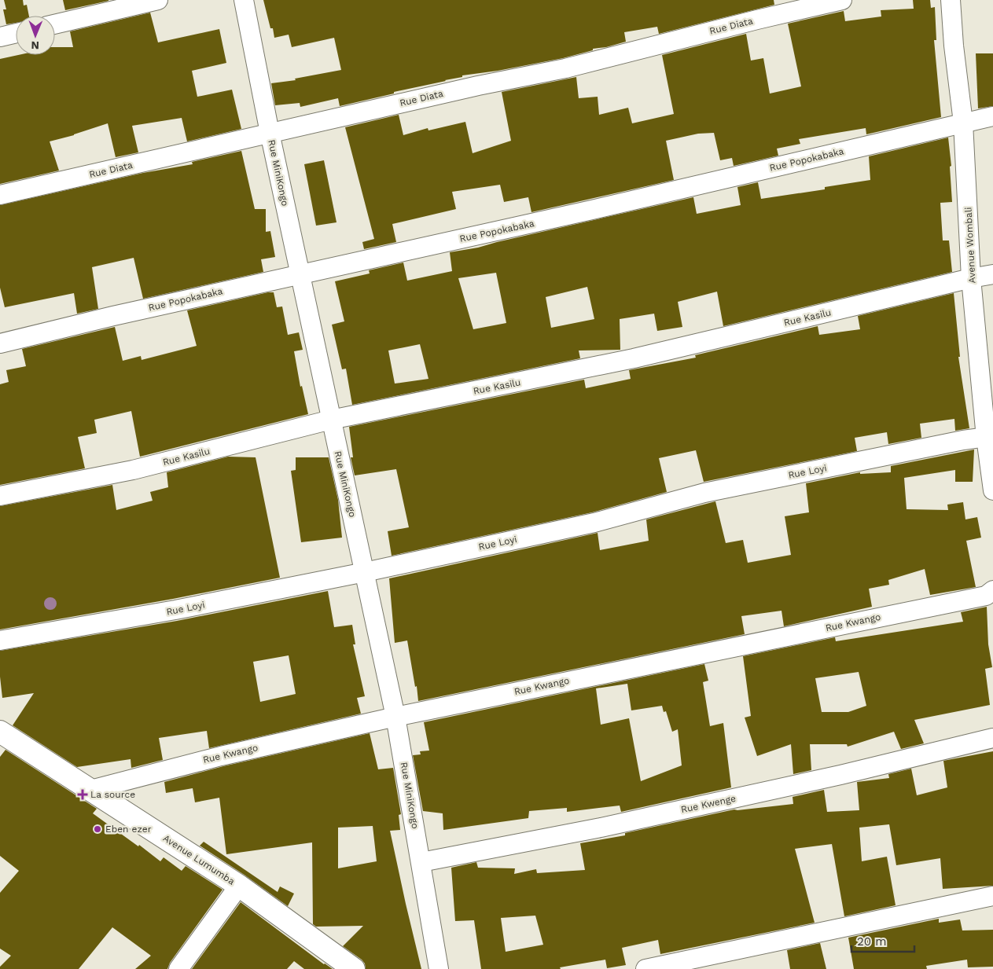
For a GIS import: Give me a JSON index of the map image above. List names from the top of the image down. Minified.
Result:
{"streets":{"street":["Rue Diata","Rue Popokabaka","Rue MiniKongo","Avenue Wombali","Rue Kasilu","Rue Loyi","Rue Kwango","Rue Kwenge","Avenue Lumumba"]},"crossings":[["Rue Diata","Rue MiniKongo"],["Rue Popokabaka","Rue MiniKongo"],["Rue Popokabaka","Avenue Wombali"],["Rue MiniKongo","Rue Kasilu"],["Rue MiniKongo","Rue Loyi"],["Rue MiniKongo","Rue Kwango"],["Rue MiniKongo","Rue Kwenge"],["Avenue Wombali","Rue Kasilu"],["Avenue Wombali","Rue Loyi"],["Rue Kwango","Avenue Lumumba"]],"places":{"health":["La source"],"other":["Eben ezer"]},"scale_bar":"20 m","north":"bottom"}
